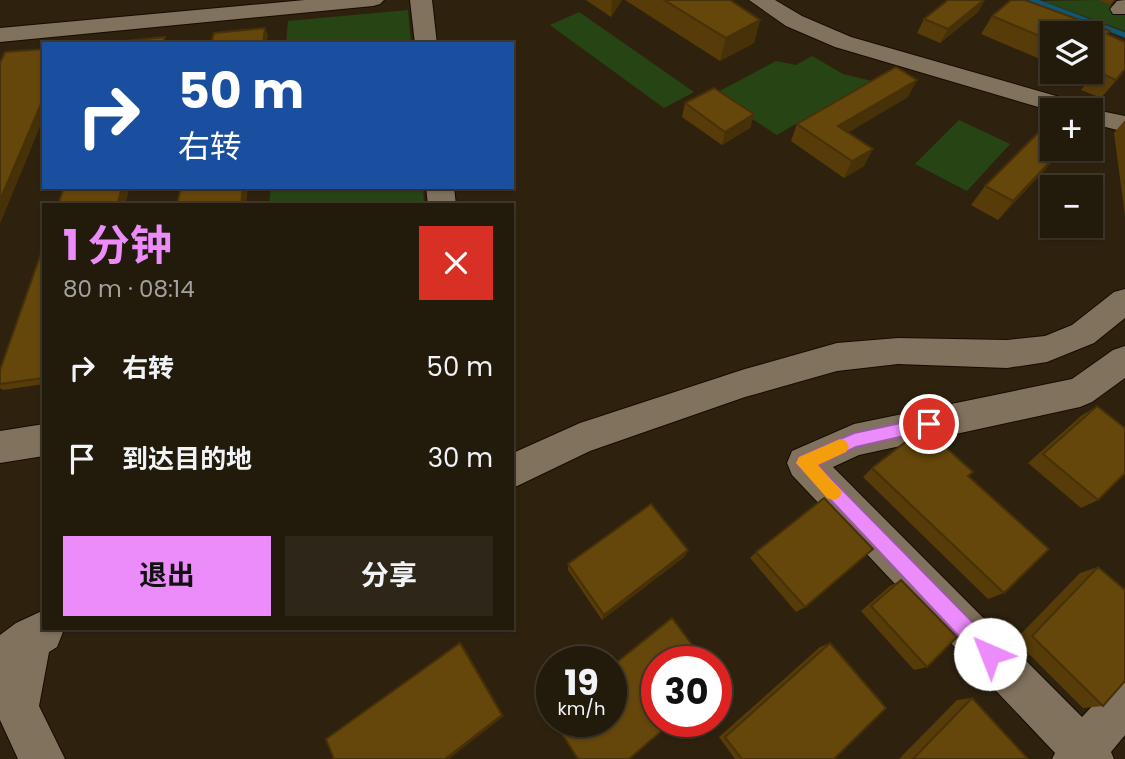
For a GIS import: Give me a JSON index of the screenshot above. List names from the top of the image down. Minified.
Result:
{"page":{"map_buttons":["+","−"],"turn":["50 m","右转"],"heading":["1 分钟","80 m · 08:14"],"list":[{"name":"右转","value":"50 m"},{"name":"到达目的地","value":"30 m"}],"buttons":["退出","分享"],"speed":"19 km/h","limit":"30"}}
